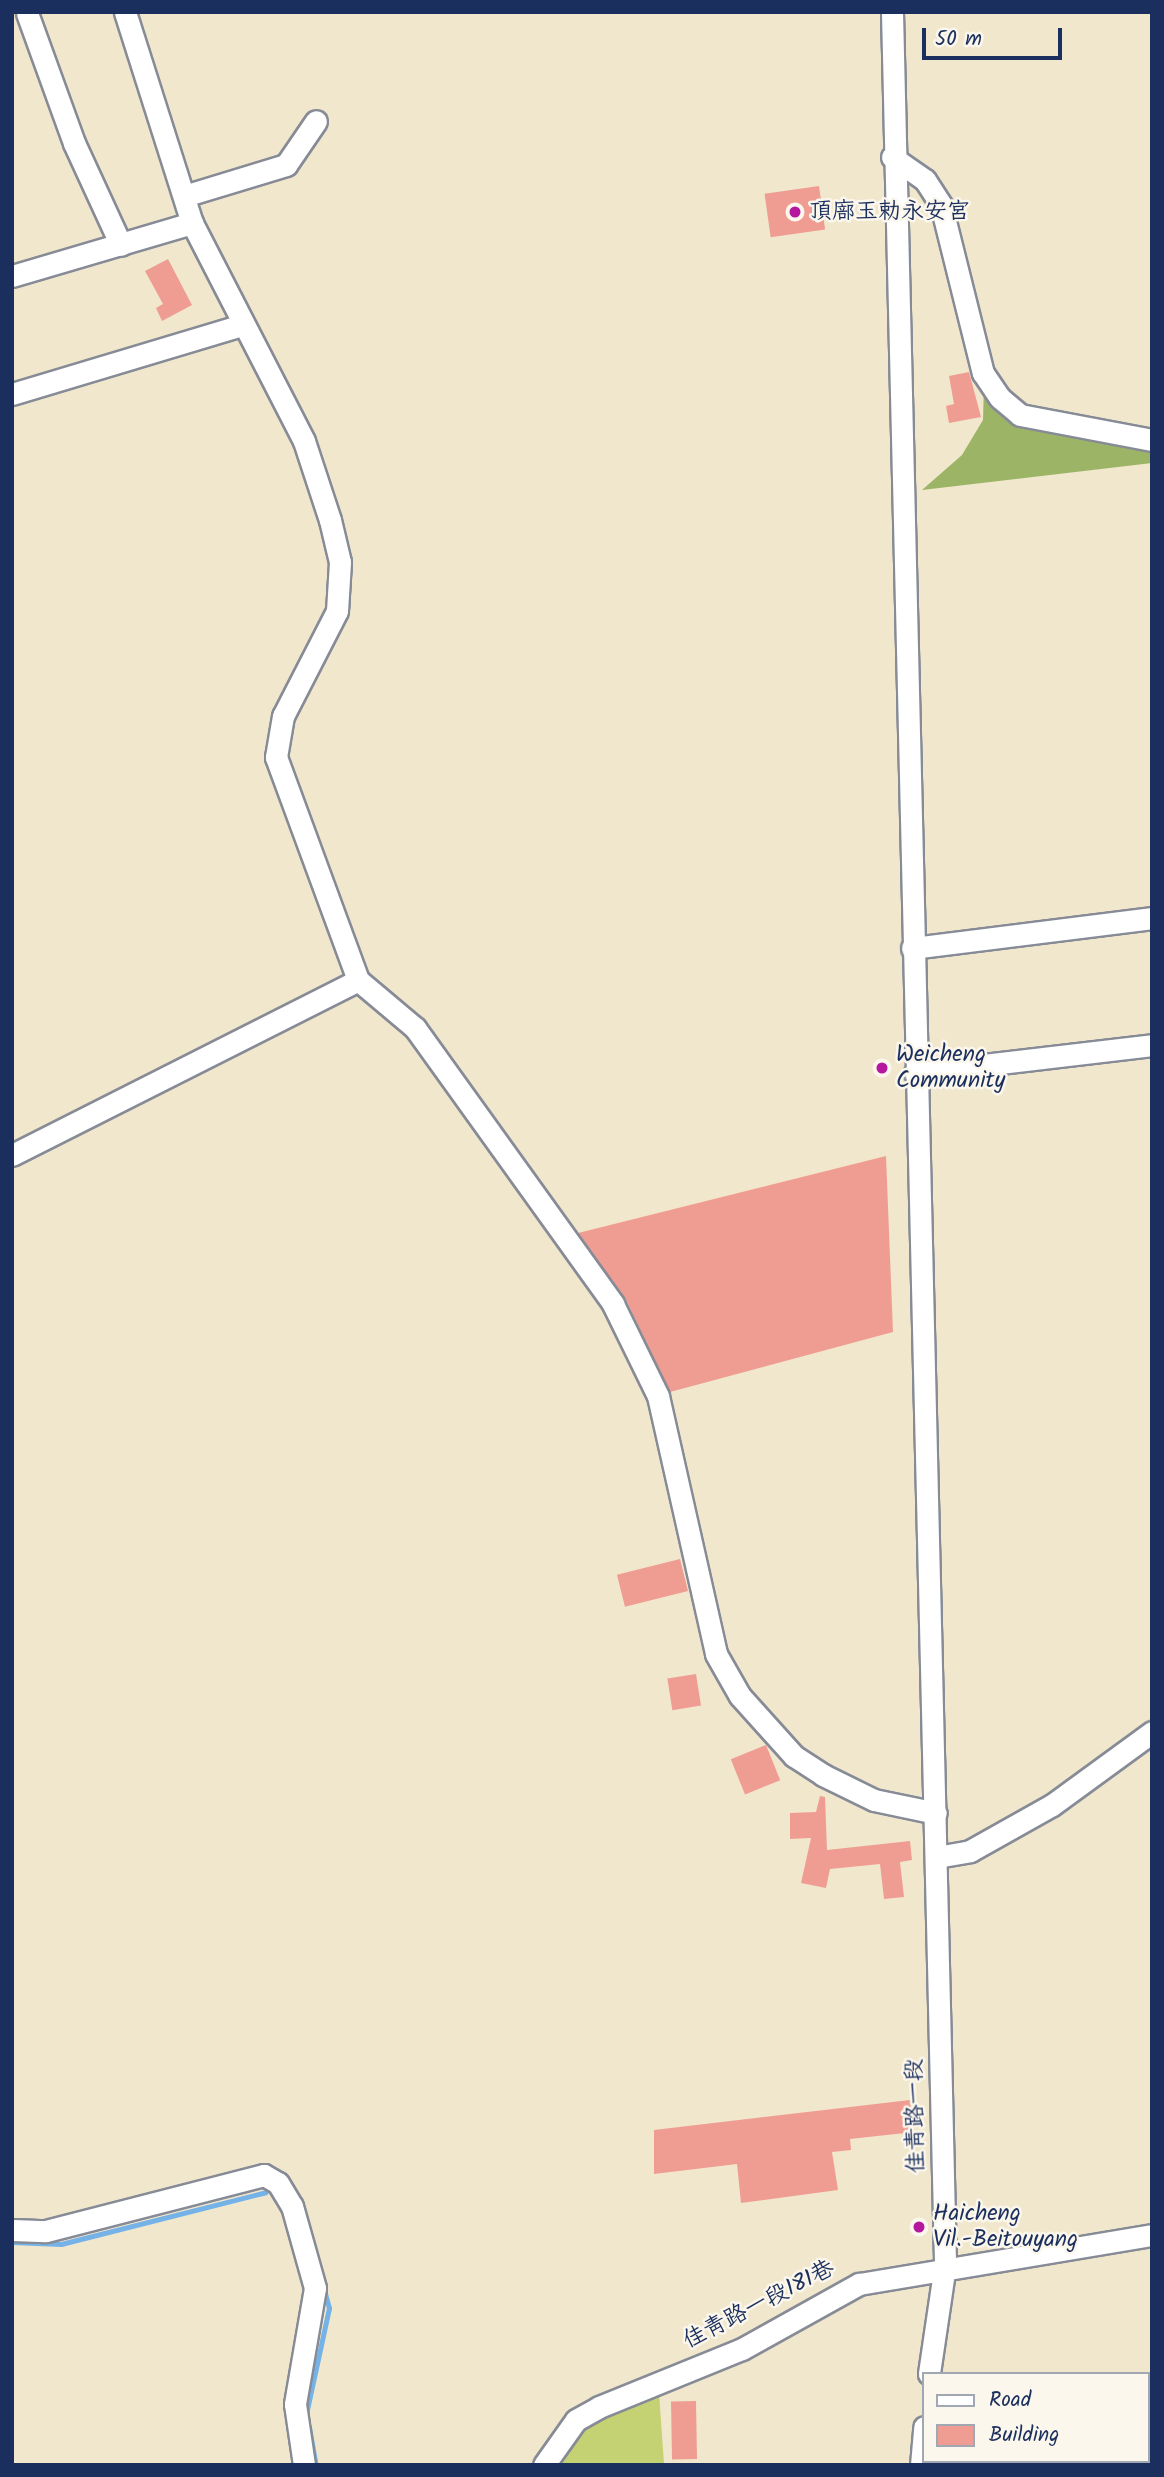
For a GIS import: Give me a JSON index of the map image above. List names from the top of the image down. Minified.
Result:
{"streets":{"street":["佳青路一段","佳青路一段181巷"]},"crossings":[["佳青路一段","佳青路一段181巷"]],"places":["頂廍玉勅永安宮","Weicheng Community","Haicheng Vil.-Beitouyang"],"legend":["Road","Building"],"scale_bar":"50 m"}
